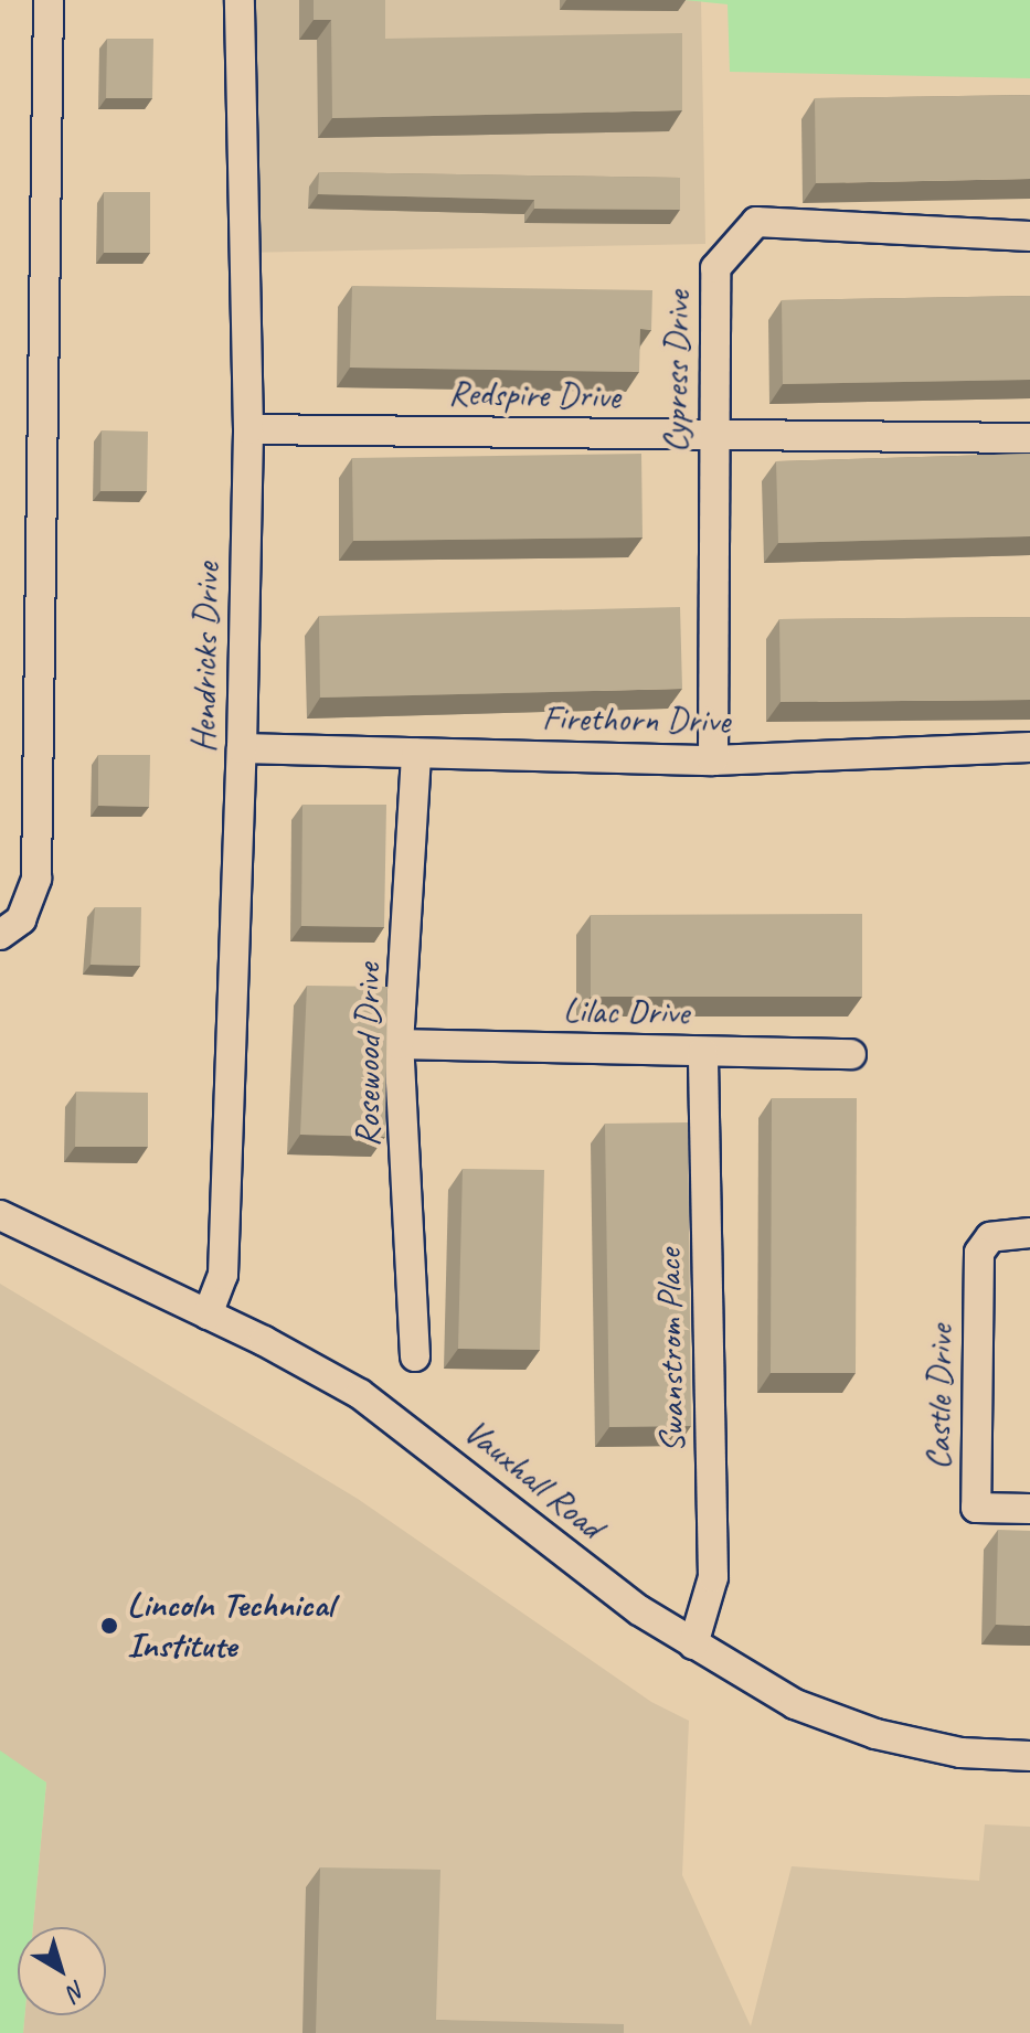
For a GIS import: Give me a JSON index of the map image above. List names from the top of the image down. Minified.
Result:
{"streets":{"street":["Cypress Drive","Redspire Drive","Hendricks Drive","Firethorn Drive","Lilac Drive","Rosewood Drive","Swanstrom Place","Castle Drive","Vauxhall Road"]},"crossings":[["Cypress Drive","Redspire Drive"],["Cypress Drive","Firethorn Drive"],["Redspire Drive","Hendricks Drive"],["Hendricks Drive","Firethorn Drive"],["Hendricks Drive","Vauxhall Road"],["Firethorn Drive","Rosewood Drive"],["Lilac Drive","Rosewood Drive"],["Lilac Drive","Swanstrom Place"],["Swanstrom Place","Vauxhall Road"]],"places":["Lincoln Technical Institute"],"north":"bottom right"}
